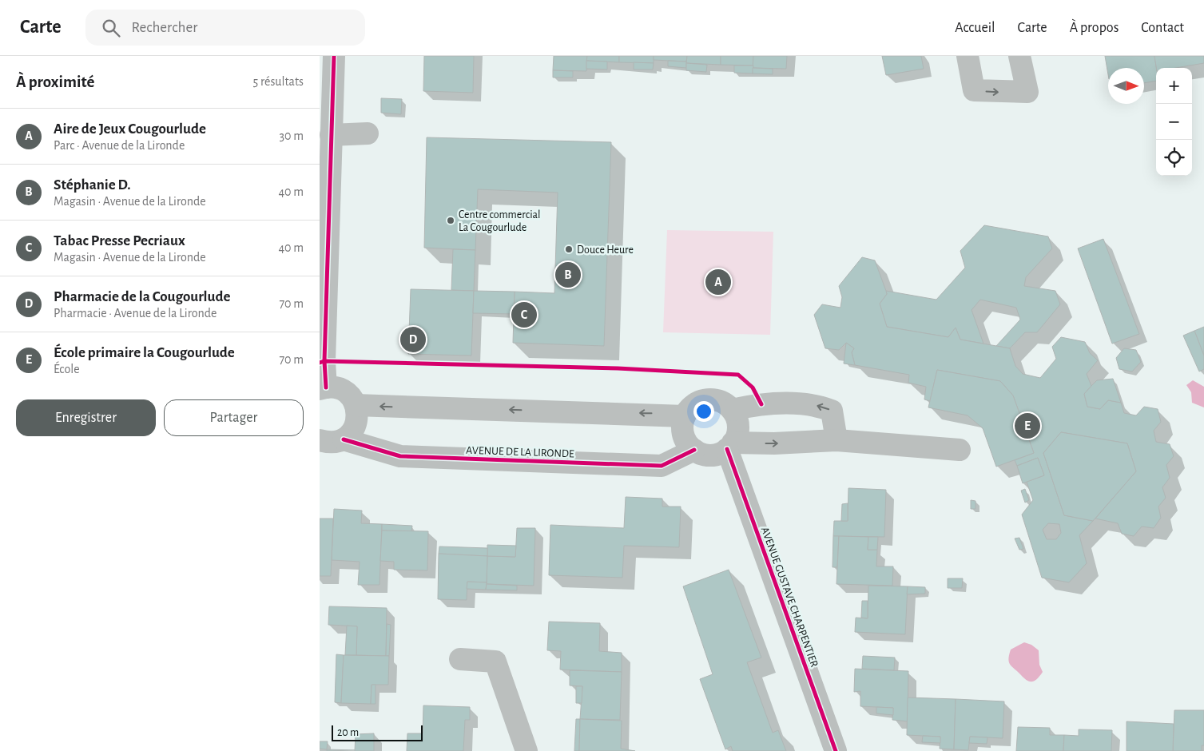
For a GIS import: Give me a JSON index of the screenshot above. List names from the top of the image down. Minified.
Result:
{"streets":{"street":["AVENUE DE LA LIRONDE","AVENUE GUSTAVE CHARPENTIER"]},"crossings":[["AVENUE DE LA LIRONDE","AVENUE GUSTAVE CHARPENTIER"]],"places":["Centre commercial La Cougourlude","Douce Heure"],"scale_bar":"20 m","north":"right","page":{"header":"Carte","search":"Rechercher","nav":["Accueil","Carte","À propos","Contact"],"heading":["À proximité","5 résultats"],"map_buttons":["+","−"],"list":[{"mark":"A","name":"Aire de Jeux Cougourlude","note":"Parc · Avenue de la Lironde","value":"30 m"},{"mark":"B","name":"Stéphanie D.","note":"Magasin · Avenue de la Lironde","value":"40 m"},{"mark":"C","name":"Tabac Presse Pecriaux","note":"Magasin · Avenue de la Lironde","value":"40 m"},{"mark":"D","name":"Pharmacie de la Cougourlude","note":"Pharmacie · Avenue de la Lironde","value":"70 m"},{"mark":"E","name":"École primaire la Cougourlude","note":"École","value":"70 m"}],"pins":["B","A","C","D","E"],"buttons":["Enregistrer","Partager"],"scale":"20 m"}}
